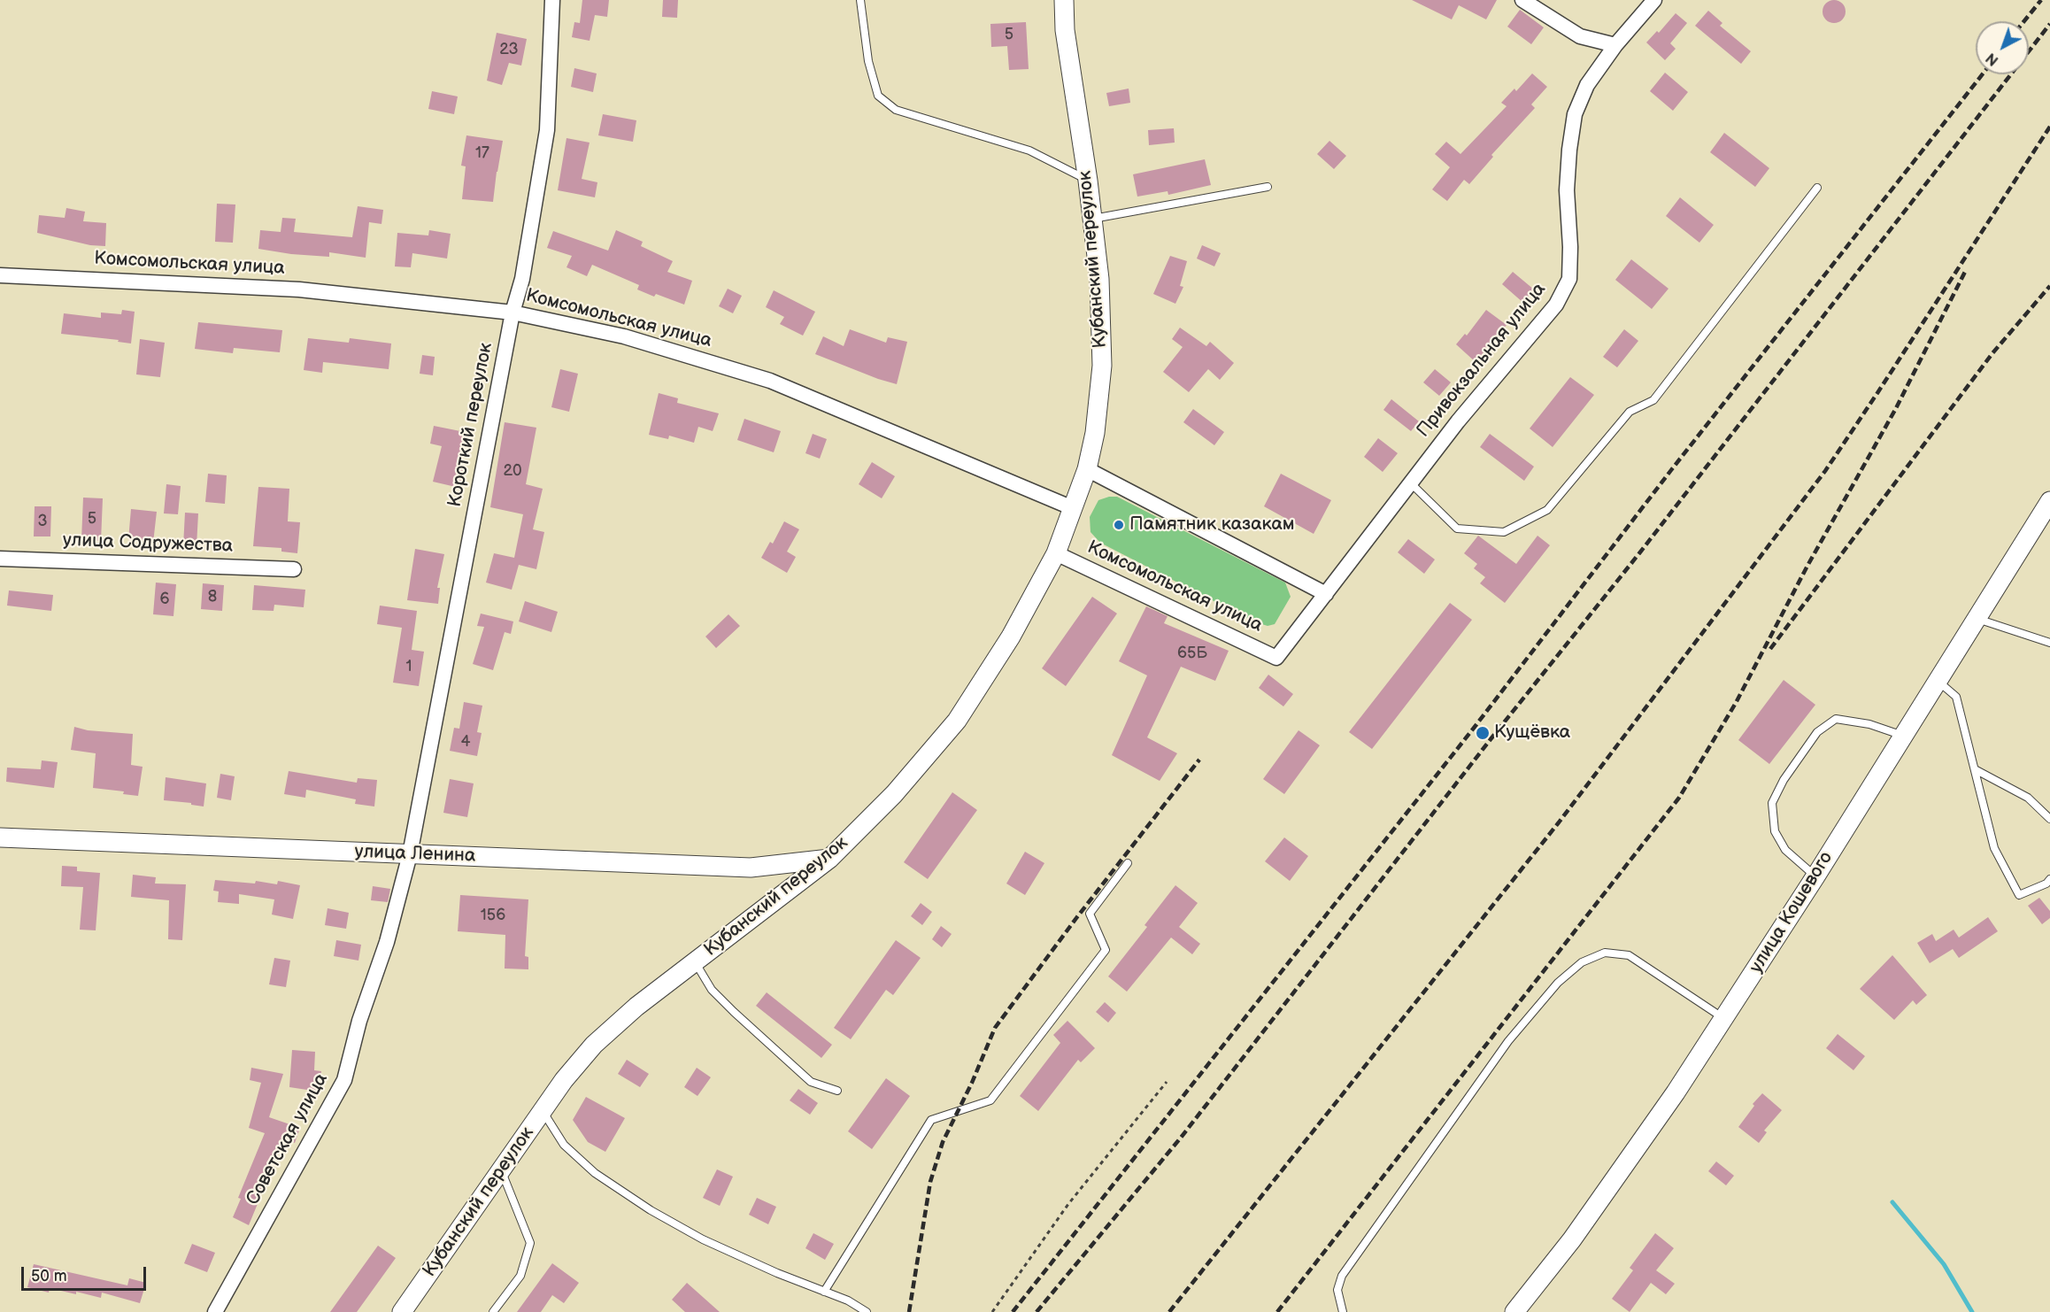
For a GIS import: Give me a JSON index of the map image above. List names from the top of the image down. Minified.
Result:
{"streets":{"street":["Кубанский переулок","Комсомольская улица","Привокзальная улица","Короткий переулок","улица Содружества","улица Ленина","улица Кошевого","Советская улица"]},"crossings":[["Кубанский переулок","Комсомольская улица"],["Кубанский переулок","улица Ленина"],["Комсомольская улица","Привокзальная улица"],["Комсомольская улица","Короткий переулок"],["Короткий переулок","улица Ленина"],["Короткий переулок","Советская улица"],["улица Ленина","Советская улица"]],"places":["Памятник казакам","Кущёвка"],"house_numbers":["5","23","17","20","5","3","8","6","65Б","1","4","156"],"scale_bar":"50 m","north":"bottom left"}
